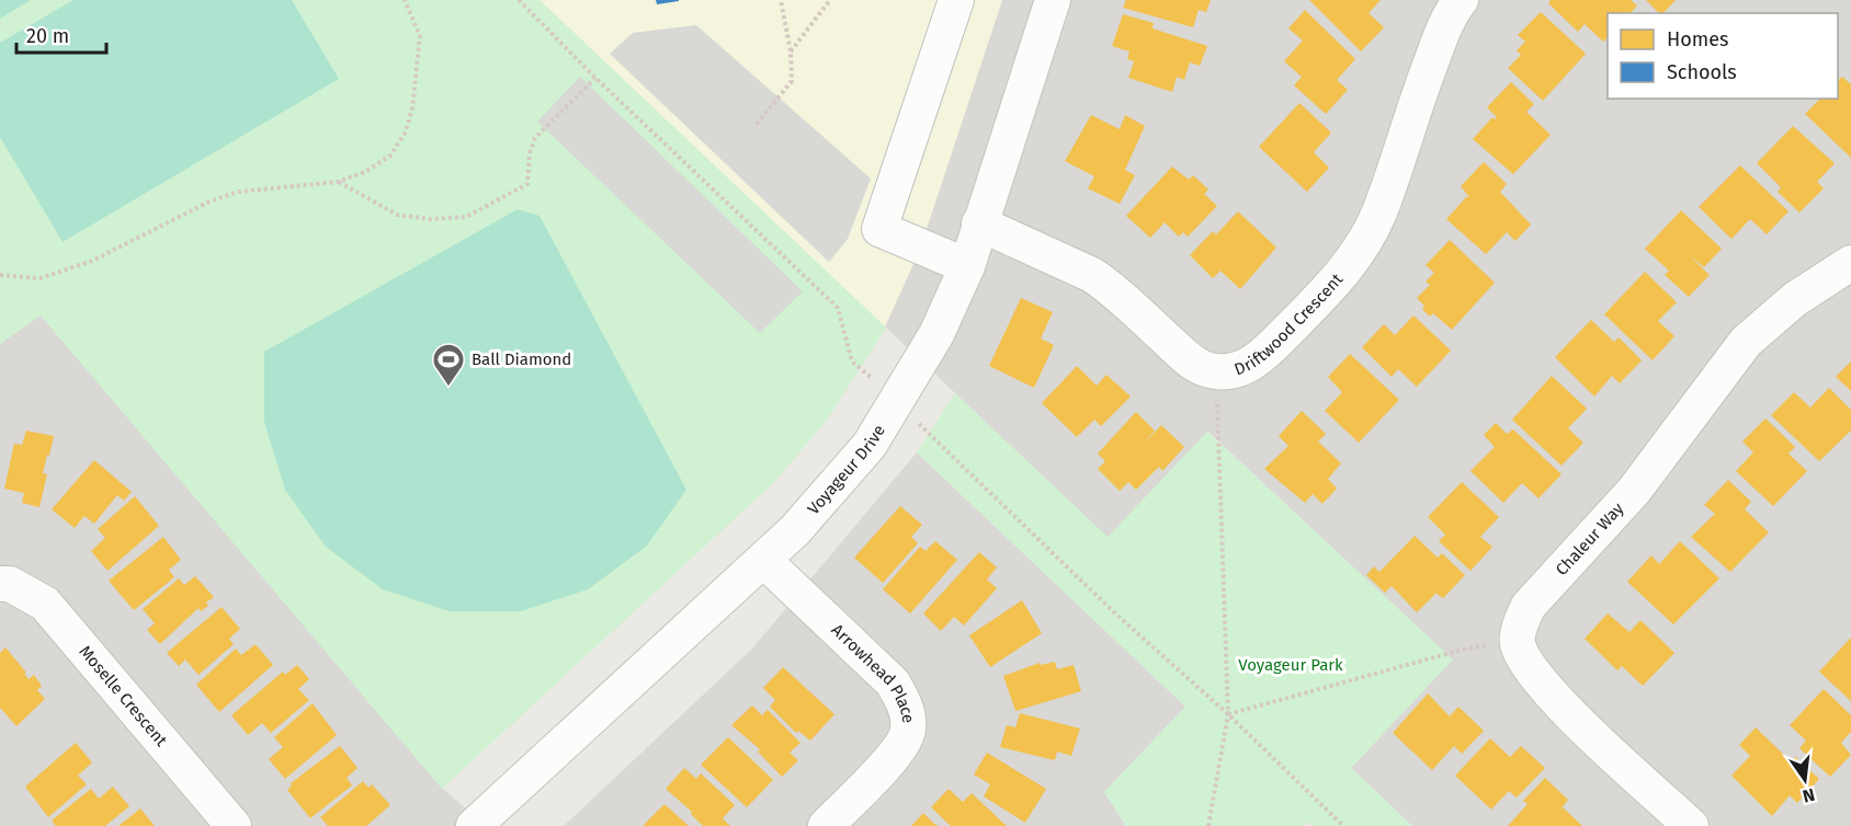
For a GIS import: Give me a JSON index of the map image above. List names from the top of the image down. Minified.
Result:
{"streets":{"street":["Driftwood Crescent","Voyageur Drive","Chaleur Way","Arrowhead Place","Moselle Crescent"]},"crossings":[["Driftwood Crescent","Voyageur Drive"],["Voyageur Drive","Arrowhead Place"]],"parks":["Voyageur Park"],"places":{"sports":["Ball Diamond"]},"legend":["Homes","Schools"],"scale_bar":"20 m","north":"bottom"}
